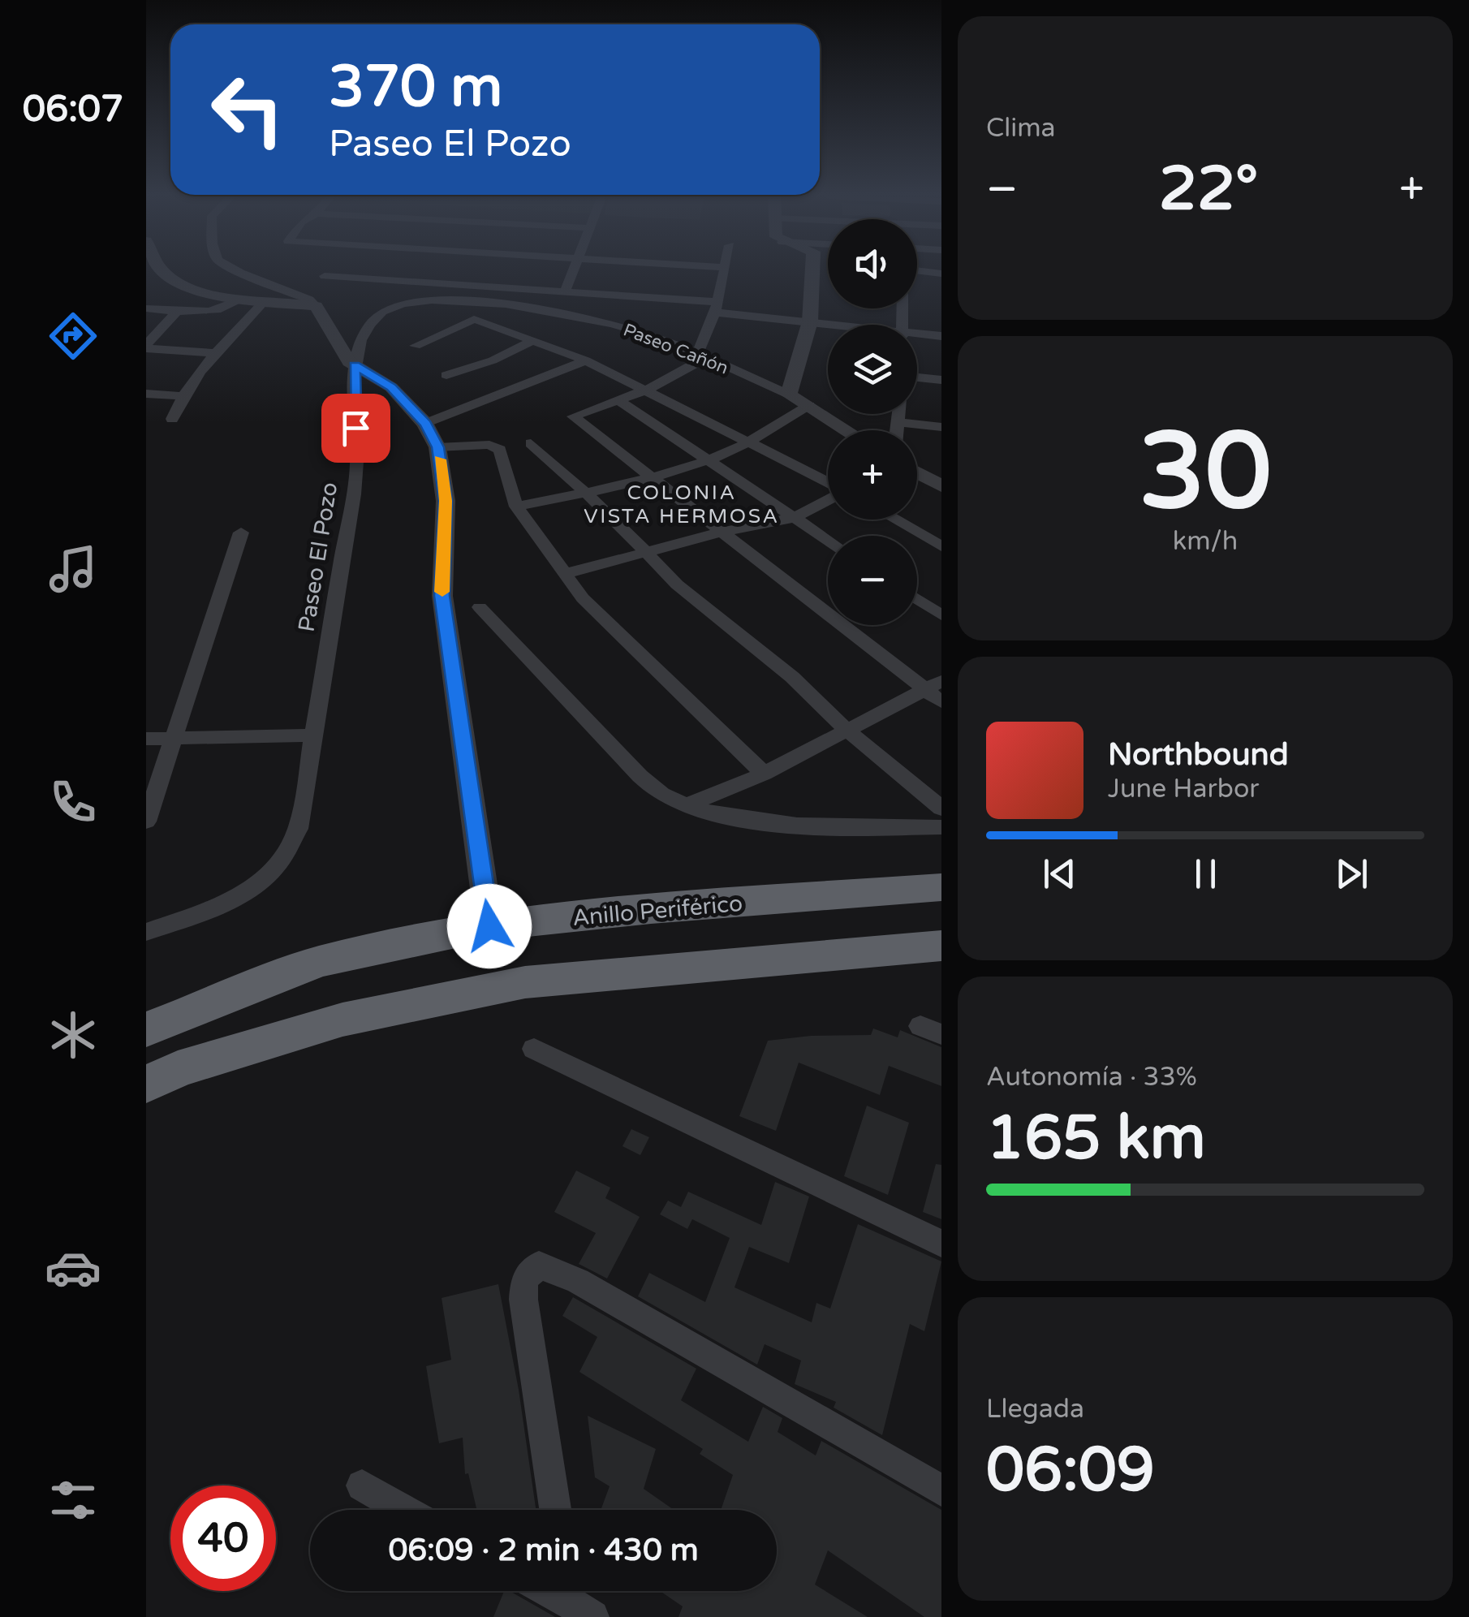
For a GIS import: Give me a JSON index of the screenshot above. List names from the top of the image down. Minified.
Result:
{"streets":{"highway":["Anillo Periférico"],"street":["Paseo Cañón","Paseo El Pozo"]},"crossings":[["Paseo Cañón","Paseo El Pozo"]],"districts":["COLONIA VISTA HERMOSA"],"page":{"tabs":"06:07","tile":["Clima",["30","km/h"],["Autonomía · 33%","165 km"],["Llegada","06:09"]],"turn":["370 m","Paseo El Pozo"],"heat":["−","22°","+"],"map_buttons":["+","−"],"song":["Northbound","June Harbor"],"limit":"40","trip":"06:09 · 2 min · 430 m"}}
